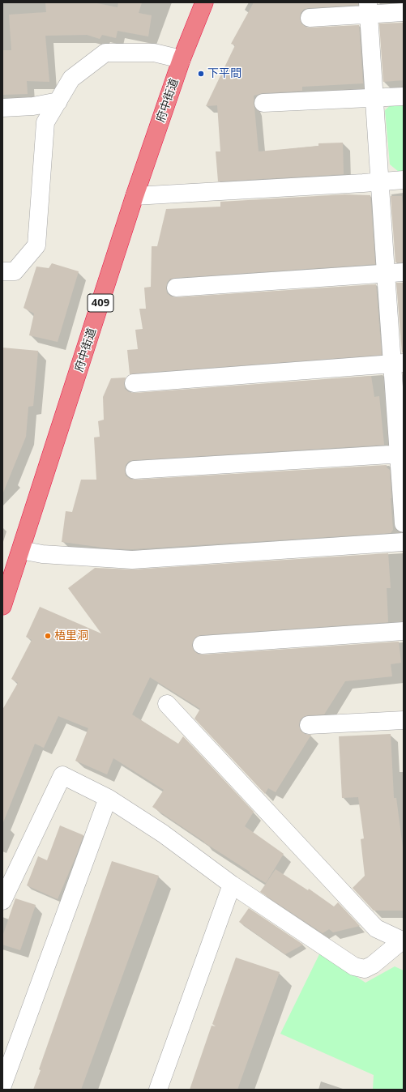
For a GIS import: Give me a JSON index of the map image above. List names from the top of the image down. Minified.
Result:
{"streets":{"highway":["府中街道","409"]},"places":["下平間","梧里洞"]}
